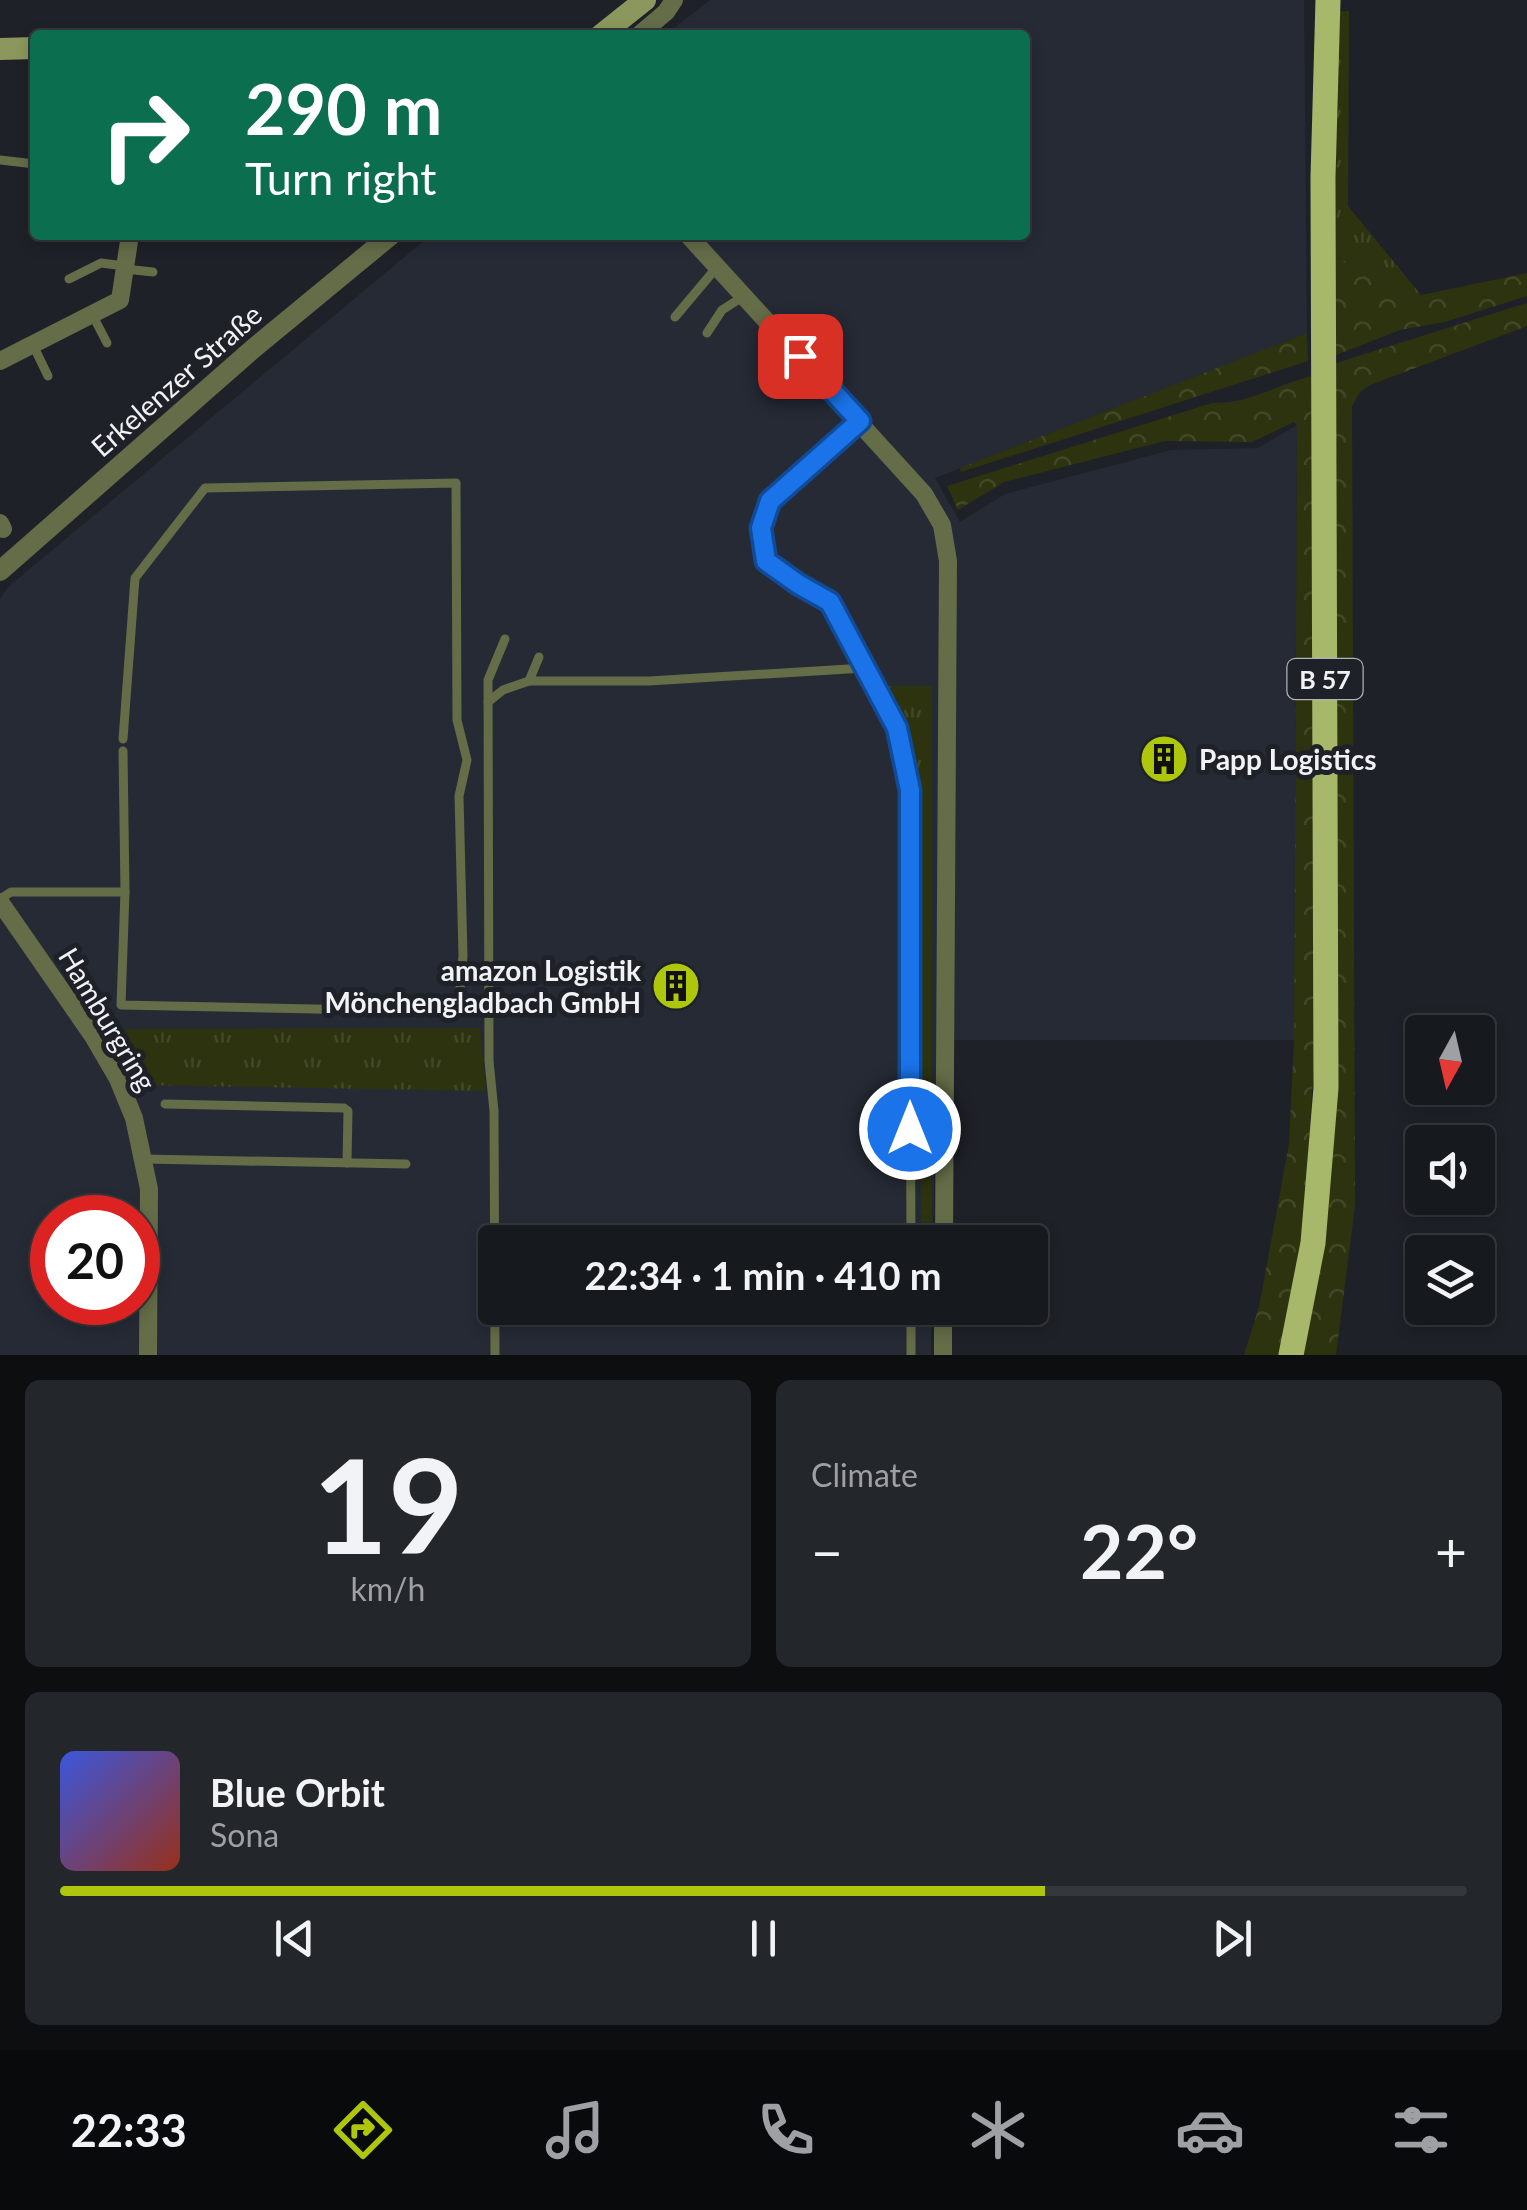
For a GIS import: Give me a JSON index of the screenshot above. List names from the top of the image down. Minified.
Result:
{"streets":{"main road":["B 57"],"street":["Erkelenzer Straße","Hamburgring"]},"places":{"building":["Papp Logistics","amazon Logistik Mönchengladbach GmbH"]},"north":"bottom","page":{"turn":["290 m","Turn right"],"limit":"20","trip":"22:34 · 1 min · 410 m","tile":[["19","km/h"],"Climate"],"heat":["−","22°","+"],"song":["Blue Orbit","Sona"],"tabs":"22:33"}}
